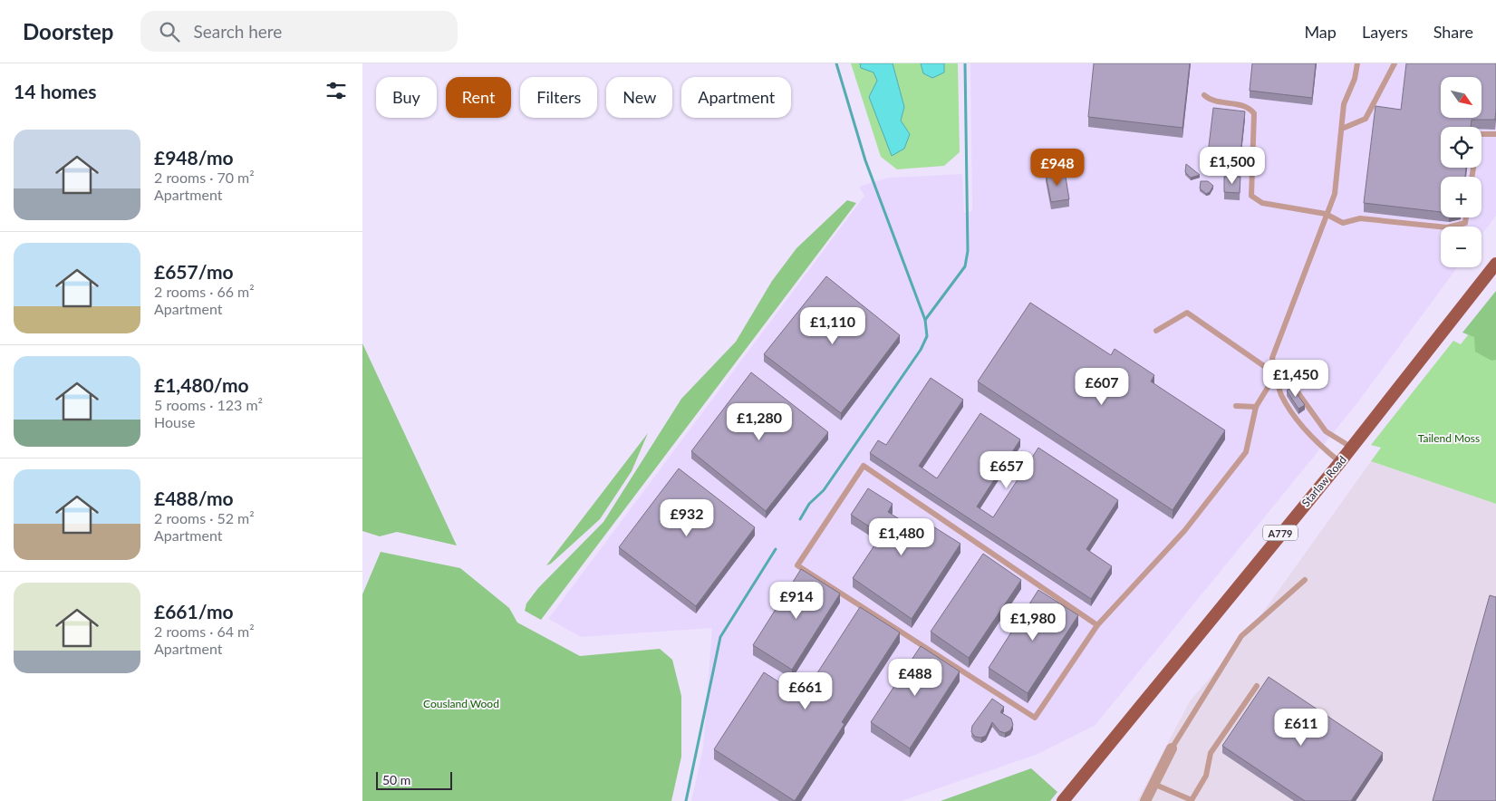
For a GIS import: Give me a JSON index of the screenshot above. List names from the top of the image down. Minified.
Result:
{"streets":{"main road":["Starlaw Road","A779"]},"parks":["Tailend Moss","Cousland Wood"],"scale_bar":"50 m","north":"bottom right","page":{"header":"Doorstep","search":"Search here","nav":["Map","Layers","Share"],"heading":"14 homes","map_buttons":["+","−"],"chip":["Buy","Rent","Filters","New","Apartment"],"list":[{"name":"£948/mo","note":"2 rooms · 70 m² · Apartment"},{"name":"£657/mo","note":"2 rooms · 66 m² · Apartment"},{"name":"£1,480/mo","note":"5 rooms · 123 m² · House"},{"name":"£488/mo","note":"2 rooms · 52 m² · Apartment"},{"name":"£661/mo","note":"2 rooms · 64 m² · Apartment"}],"price":["£1,500","£948","£1,110","£1,450","£607","£1,280","£657","£932","£1,480","£914","£1,980","£488","£661","£611"],"scale":"50 m"}}
